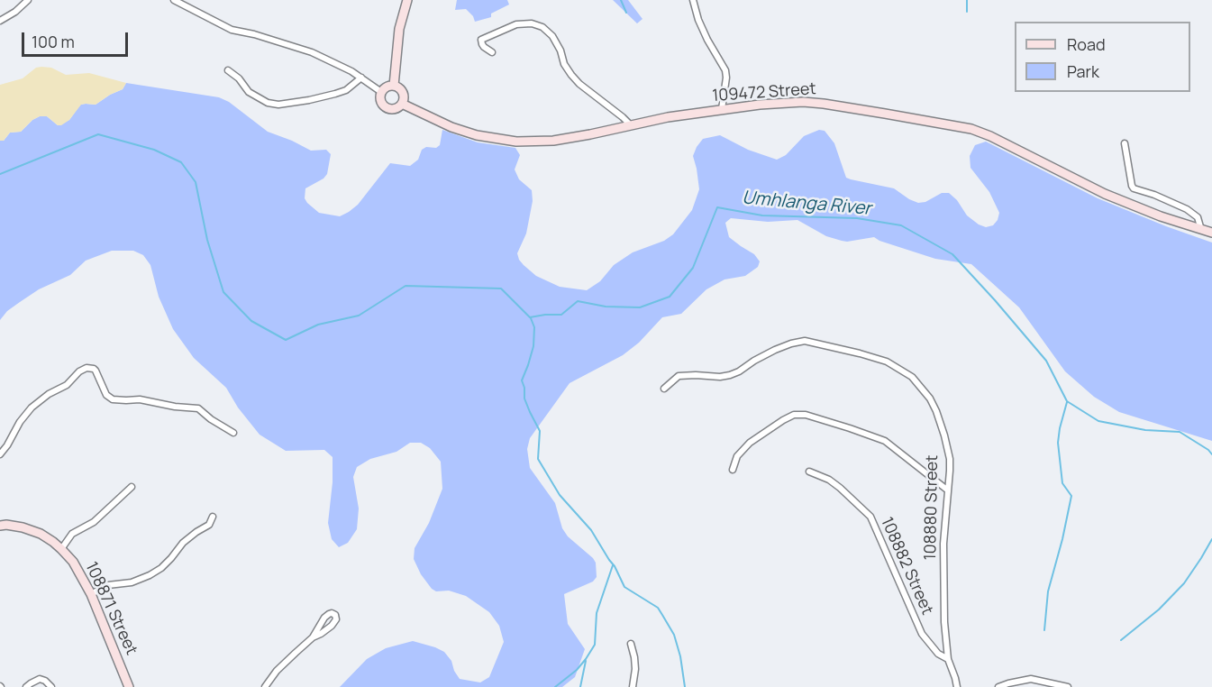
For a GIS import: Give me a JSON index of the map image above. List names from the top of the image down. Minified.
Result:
{"streets":{"street":["109472 Street","108880 Street","108882 Street","108871 Street"]},"crossings":[["108880 Street","108882 Street"]],"water":["Umhlanga River"],"legend":["Road","Park"],"scale_bar":"100 m"}
